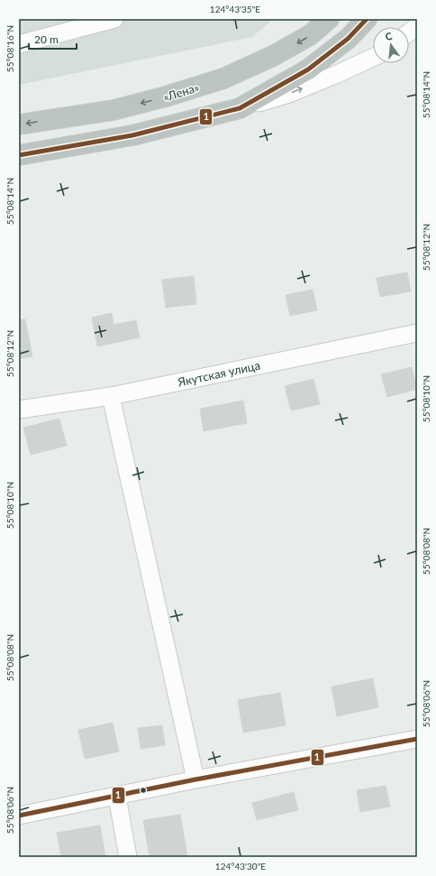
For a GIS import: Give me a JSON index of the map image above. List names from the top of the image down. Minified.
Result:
{"streets":{"highway":["«Лена»"],"street":["Якутская улица"]},"lines":["transit line 1"],"scale_bar":"20 m","north":"top","coordinates":["124°43'35\"E","55°08'16\"N","55°08'14\"N","55°08'12\"N","55°08'10\"N","55°08'08\"N","55°08'06\"N","124°43'30\"E"]}
